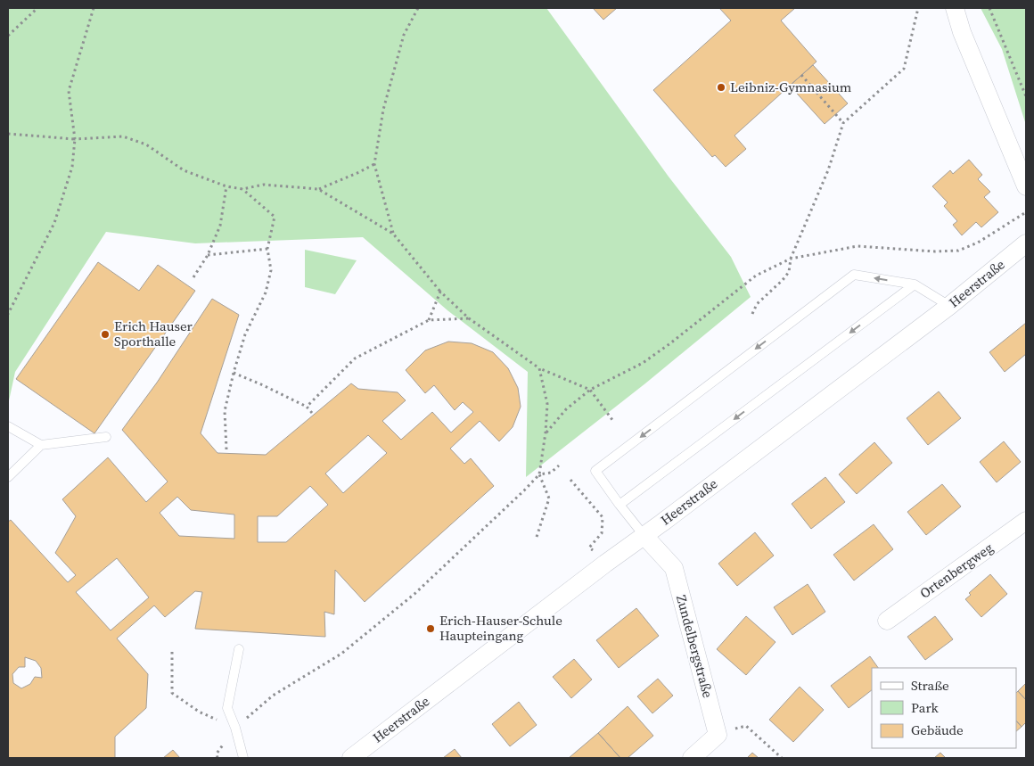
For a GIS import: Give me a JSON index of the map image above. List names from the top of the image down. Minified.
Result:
{"streets":{"street":["Heerstraße","Ortenbergweg","Zundelbergstraße"]},"crossings":[["Heerstraße","Zundelbergstraße"]],"places":["Leibniz-Gymnasium","Erich Hauser Sporthalle","Erich-Hauser-Schule Haupteingang"],"legend":["Straße","Park","Gebäude"]}
